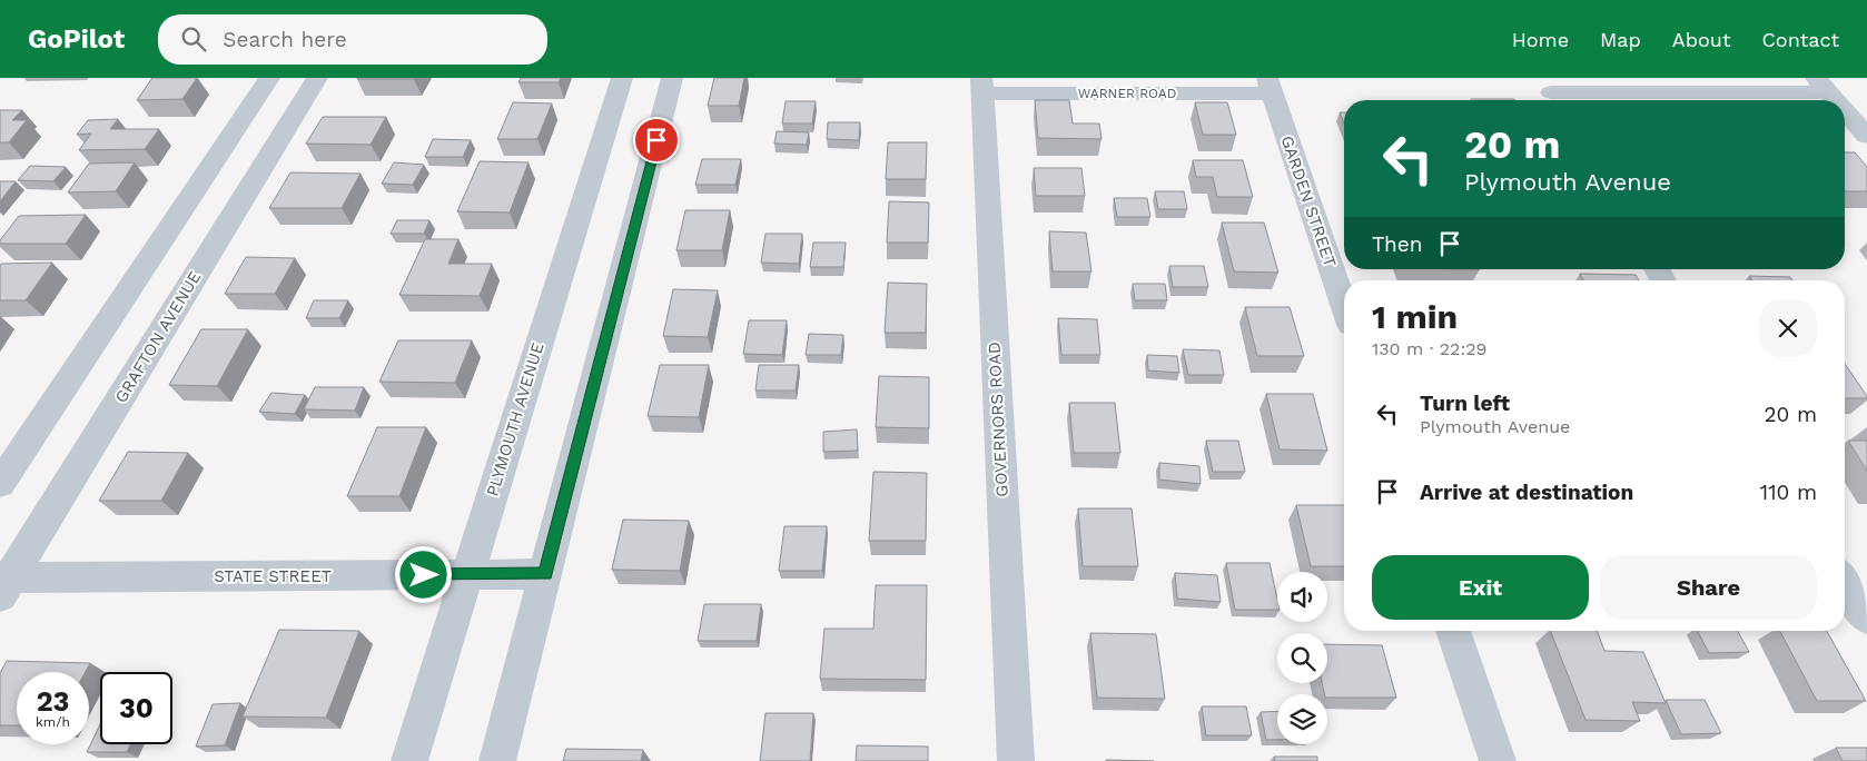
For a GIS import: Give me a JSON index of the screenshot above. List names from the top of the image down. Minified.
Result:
{"streets":{"street":["WARNER ROAD","GARDEN STREET","GRAFTON AVENUE","PLYMOUTH AVENUE","GOVERNORS ROAD","STATE STREET"]},"crossings":[["WARNER ROAD","GARDEN STREET"],["WARNER ROAD","GOVERNORS ROAD"],["GRAFTON AVENUE","STATE STREET"],["PLYMOUTH AVENUE","STATE STREET"]],"page":{"header":"GoPilot","search":"Search here","nav":["Home","Map","About","Contact"],"turn":["20 m","Plymouth Avenue"],"then":"Then","heading":["1 min","130 m · 22:29"],"list":[{"name":"Turn left","note":"Plymouth Avenue","value":"20 m"},{"name":"Arrive at destination","value":"110 m"}],"buttons":["Exit","Share"],"speed":"23 km/h","limit":"30"}}
